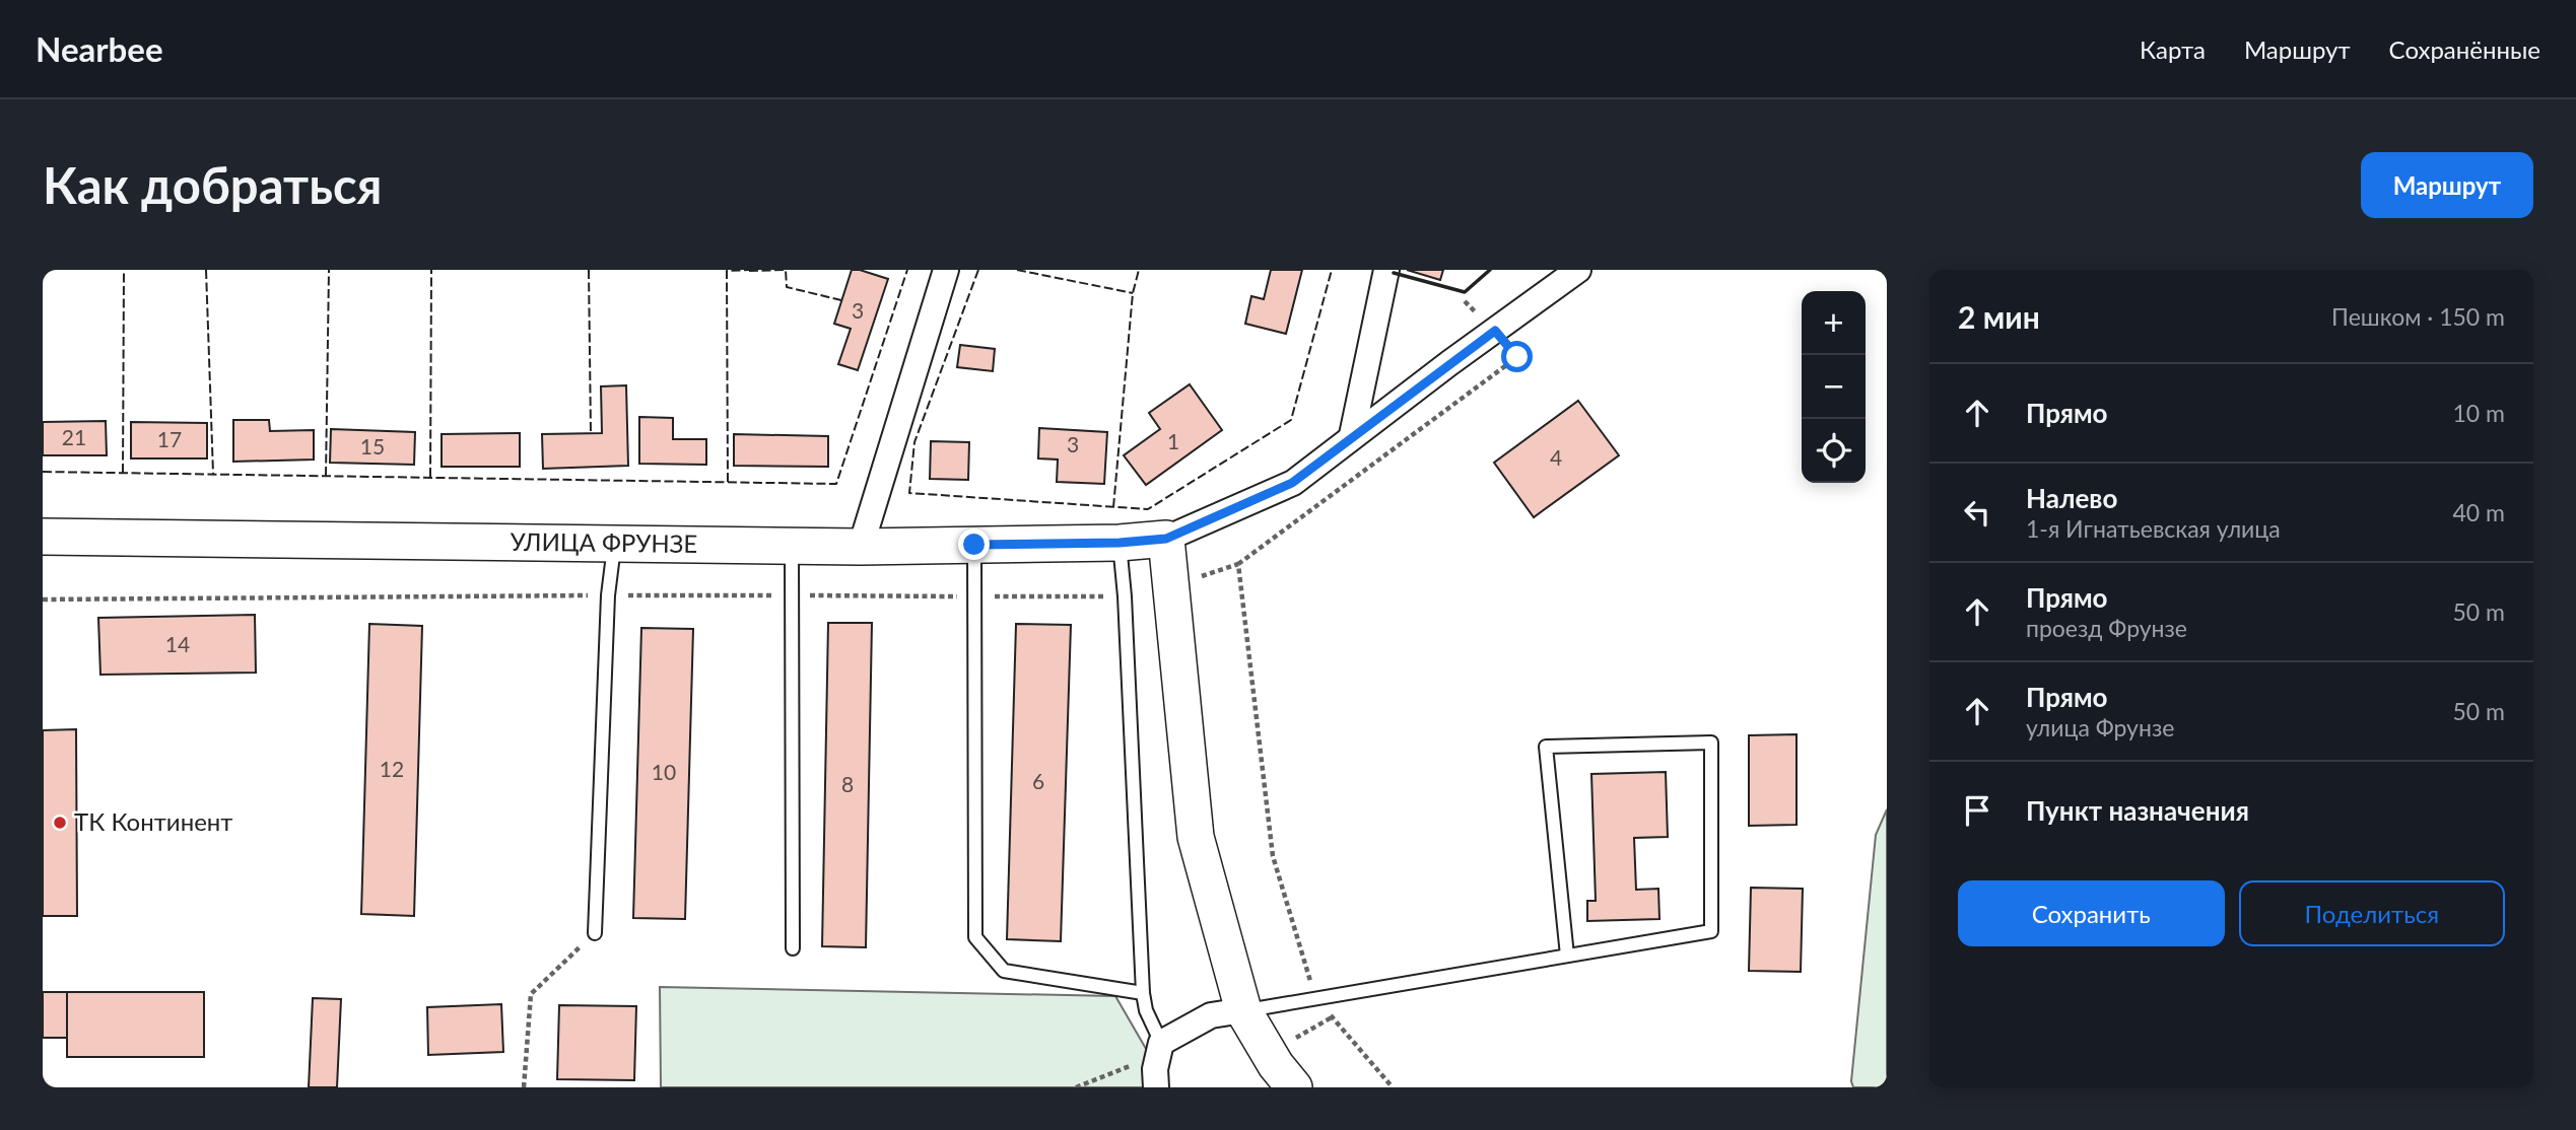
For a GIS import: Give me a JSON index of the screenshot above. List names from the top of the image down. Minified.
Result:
{"streets":{"main road":["УЛИЦА ФРУНЗЕ"]},"places":["ТК Континент"],"house_numbers":["3","21","17","1","3","15","4","14","12","10","6","8"],"page":{"header":"Nearbee","nav":["Карта","Маршрут","Сохранённые"],"buttons":["Маршрут",["Сохранить","Поделиться"]],"title":"Как добраться","heading":["2 мин","Пешком · 150 m"],"map_buttons":["+","−"],"list":[["Прямо","10 m"],["Налево","1-я Игнатьевская улица","40 m"],["Прямо","проезд Фрунзе","50 m"],["Прямо","улица Фрунзе","50 m"],"Пункт назначения"]}}
